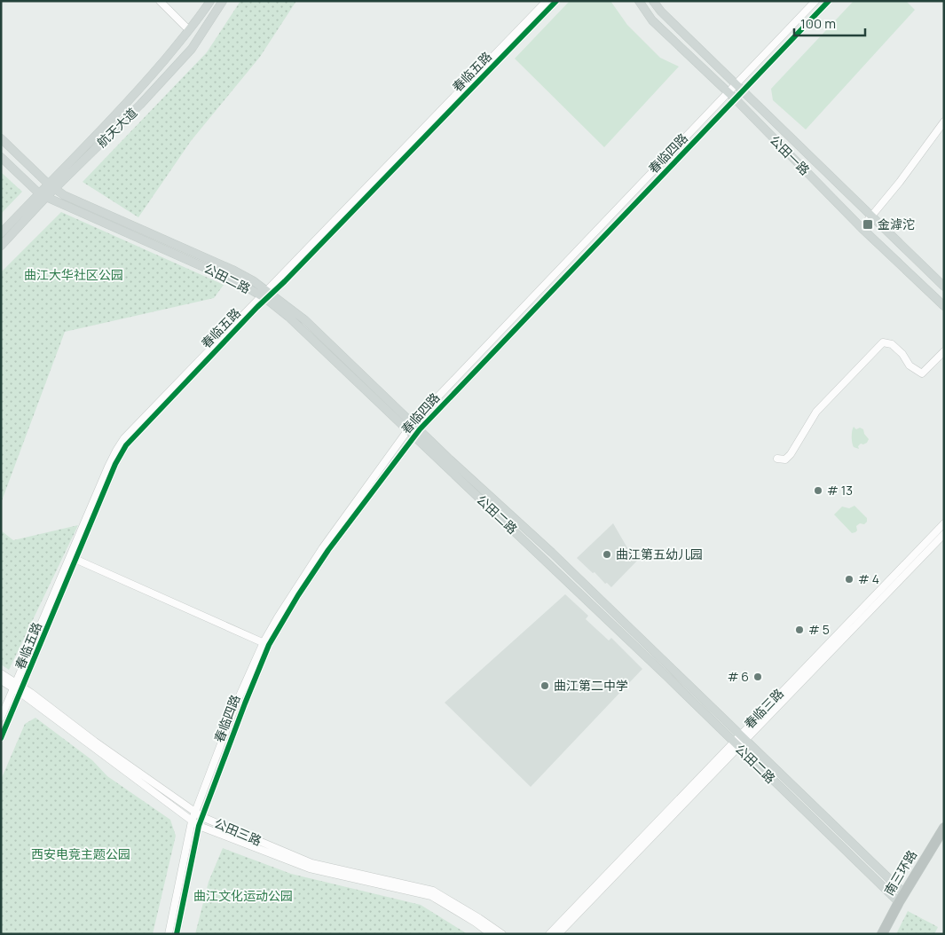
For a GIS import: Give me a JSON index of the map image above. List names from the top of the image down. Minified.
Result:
{"streets":{"highway":["南三环路"],"main road":["航天大道","公田一路","公田二路"],"street":["春临五路","春临四路","春临三路","公田三路"]},"crossings":[["春临五路","公田二路"],["春临五路","公田三路"],["航天大道","公田二路"],["春临四路","公田一路"],["春临四路","公田二路"],["春临四路","公田三路"],["公田二路","春临三路"],["公田二路","南三环路"]],"parks":["曲江大华社区公园","西安电竞主题公园","曲江文化运动公园"],"places":{"transit":["金滹沱"],"other":["# 13","曲江第五幼儿园","# 4","# 5","# 6","曲江第二中学"]},"scale_bar":"100 m"}
